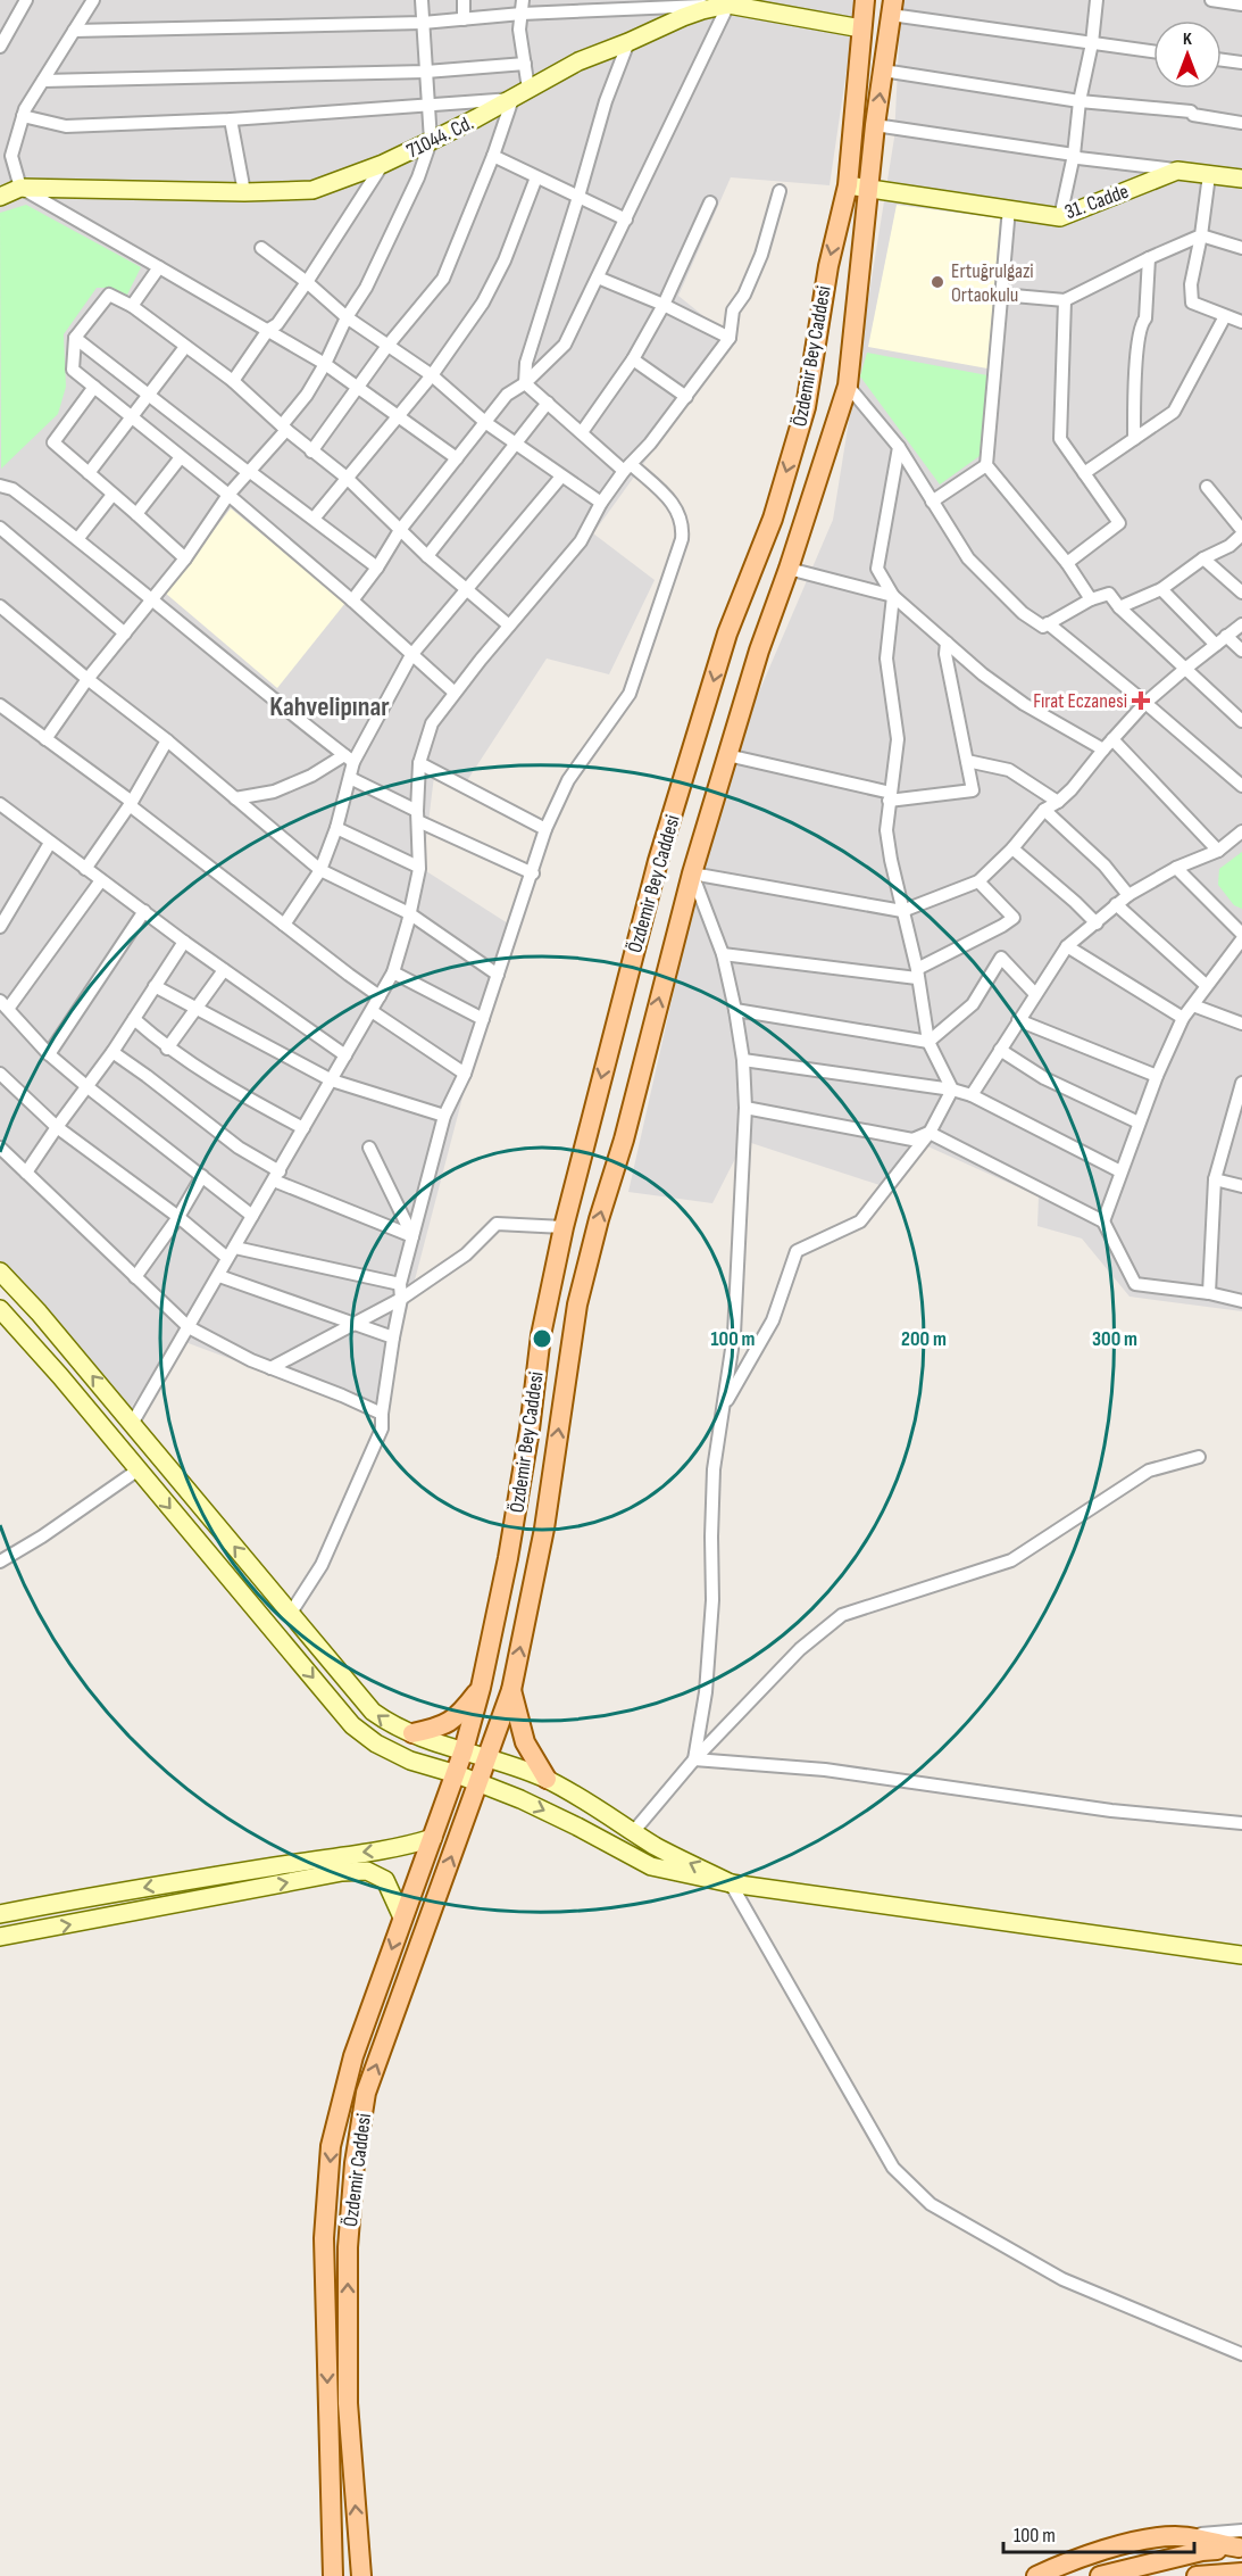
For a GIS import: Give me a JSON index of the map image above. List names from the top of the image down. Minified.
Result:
{"streets":{"main road":["Özdemir Bey Caddesi","Özdemir Caddesi"],"street":["71044. Cd.","31. Cadde"]},"crossings":[["71044. Cd.","Özdemir Bey Caddesi"],["31. Cadde","Özdemir Bey Caddesi"],["31. Cadde","Özdemir Caddesi"],["Özdemir Bey Caddesi","Özdemir Caddesi"]],"one_way":["Özdemir Bey Caddesi"],"districts":["Kahvelipınar"],"places":{"other":["Ertuğrulgazi Ortaokulu"],"health":["Fırat Eczanesi"]},"scale_bar":"100 m","north":"top","rings":["100 m","200 m","300 m"]}
